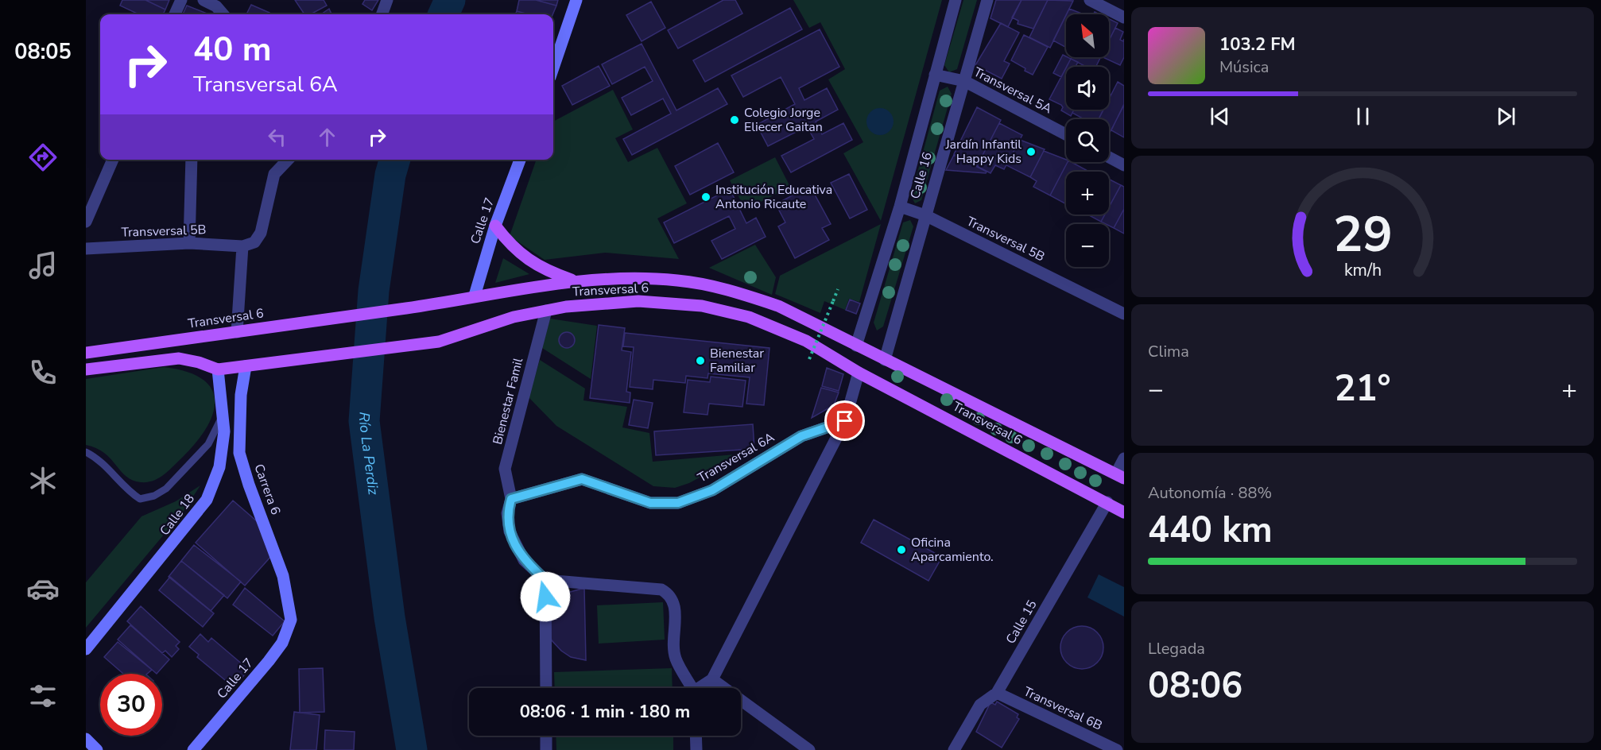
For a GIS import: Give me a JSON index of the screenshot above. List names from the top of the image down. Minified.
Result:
{"streets":{"main road":["Calle 17","Transversal 6","Carrera 6","Calle 18"],"street":["Transversal 5A","Calle 16","Transversal 5B","Bienestar Famil","Transversal 6A","Calle 15","Transversal 6B"]},"crossings":[["Transversal 5A","Calle 16"],["Calle 16","Transversal 5B"],["Calle 16","Transversal 6"],["Calle 17","Transversal 6"],["Calle 17","Carrera 6"],["Transversal 6","Bienestar Famil"],["Transversal 6","Carrera 6"],["Transversal 6","Calle 18"],["Transversal 6","Calle 15"],["Bienestar Famil","Transversal 6A"],["Calle 15","Transversal 6B"]],"water":["Río La Perdiz"],"places":["Colegio Jorge Eliecer Gaitan","Jardín Infantil Happy Kids","Institución Educativa Antonio Ricaute","Bienestar Familiar","Oficina Aparcamiento."],"north":"top left","page":{"tabs":"08:05","map_buttons":["+","−"],"turn":["40 m","Transversal 6A"],"song":["103.2 FM","Música"],"tile":["Clima",["Autonomía · 88%","440 km"],["Llegada","08:06"]],"heat":["−","21°","+"],"limit":"30","trip":"08:06 · 1 min · 180 m","gauge":["29","km/h"]}}
